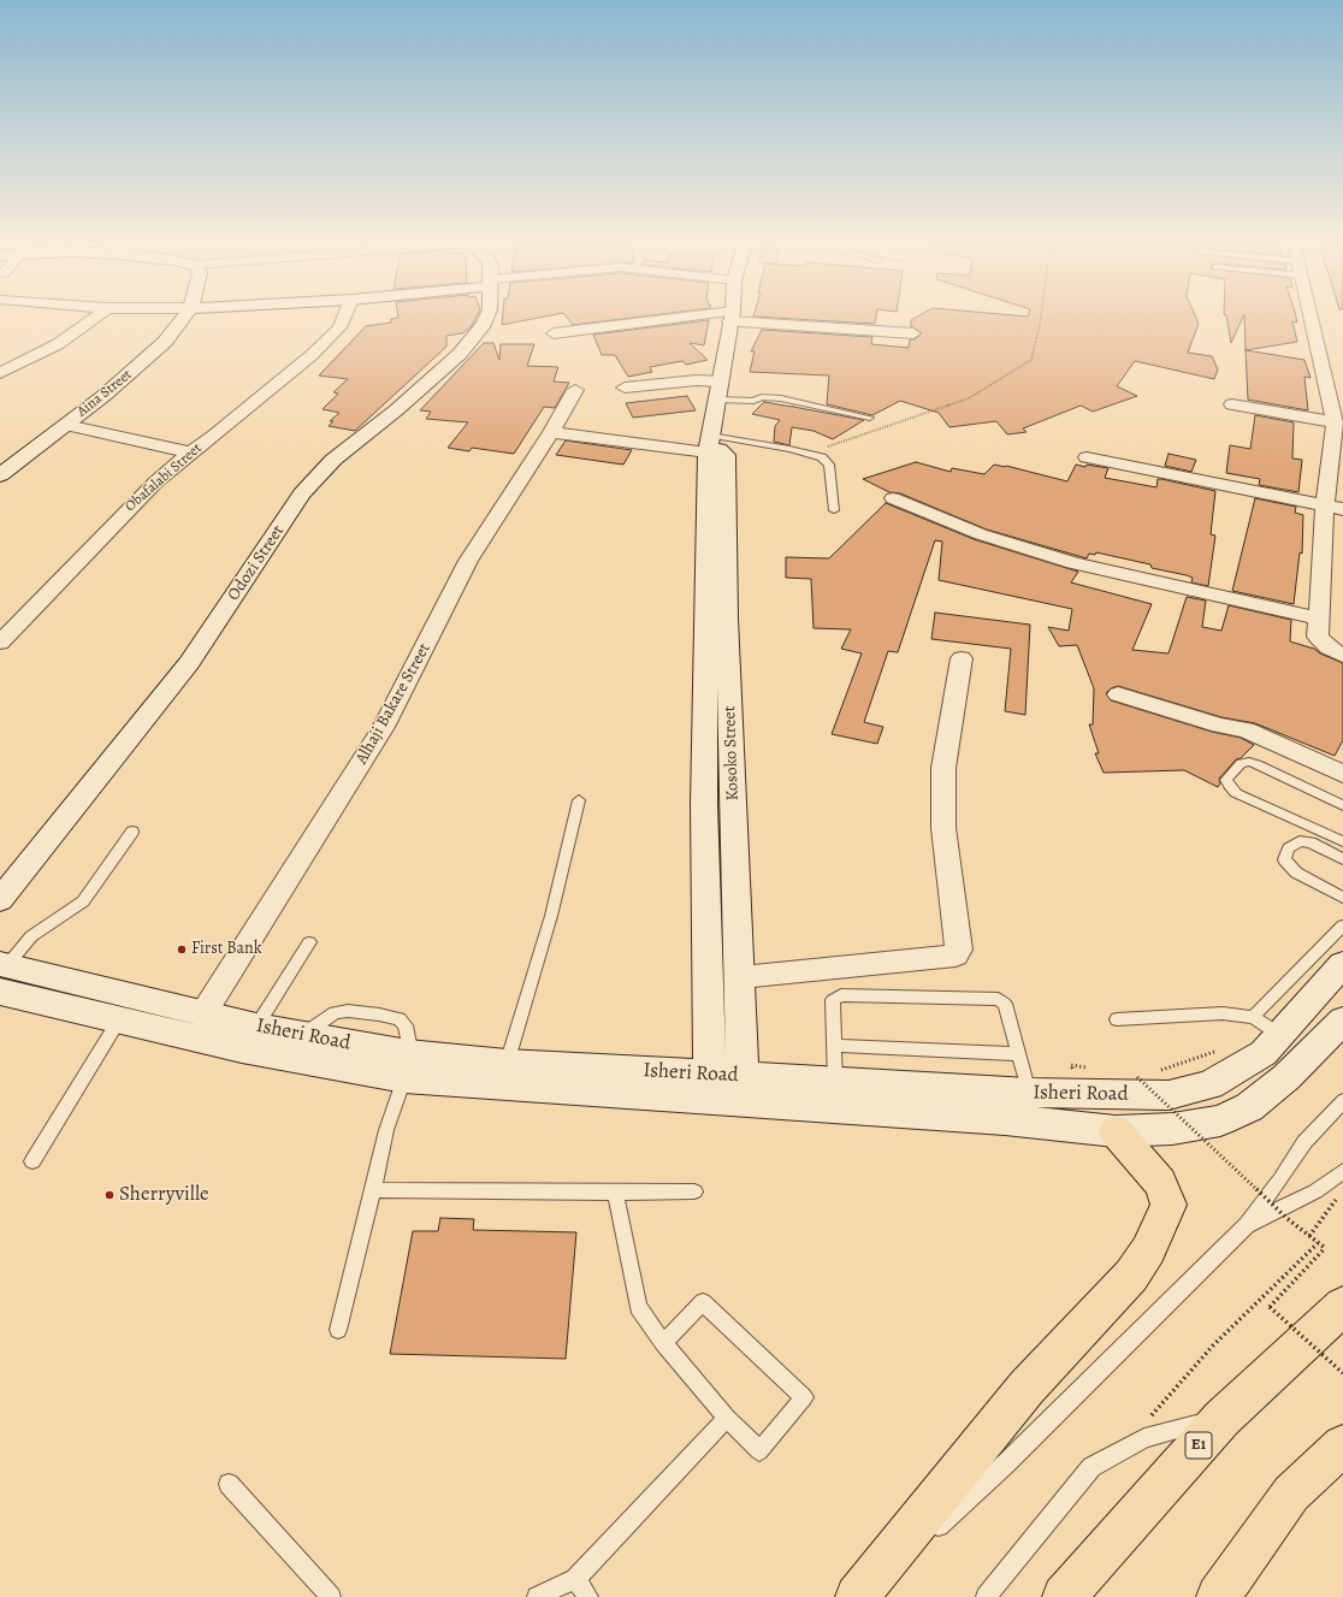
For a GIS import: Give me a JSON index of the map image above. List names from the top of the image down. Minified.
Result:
{"streets":{"highway":["E1"],"street":["Aina Street","Obafalabi Street","Odozi Street","Alhaji Bakare Street","Kosoko Street","Isheri Road"]},"crossings":[["Alhaji Bakare Street","Isheri Road"],["Kosoko Street","Isheri Road"]],"places":["First Bank","Sherryville"]}
